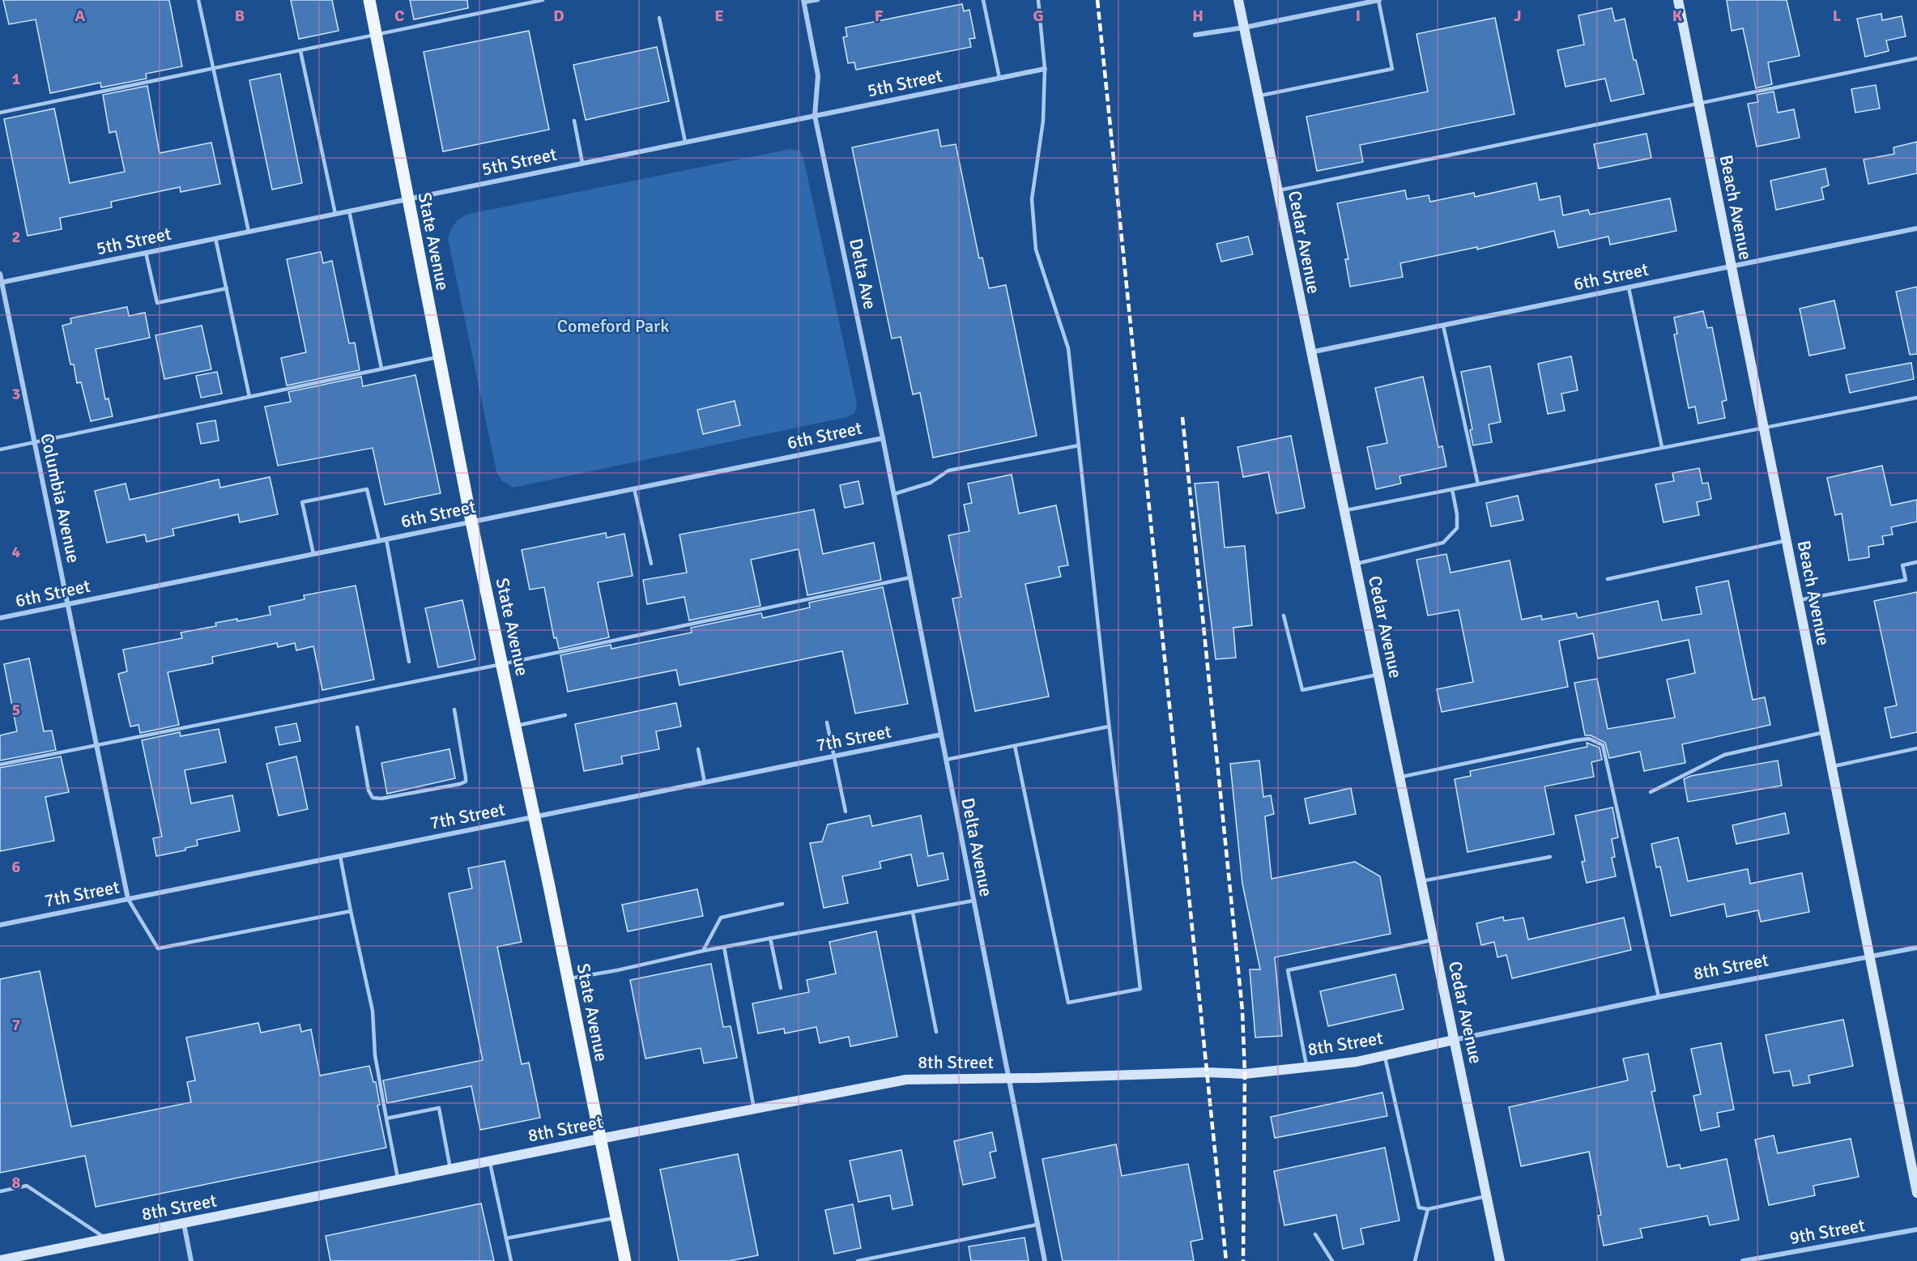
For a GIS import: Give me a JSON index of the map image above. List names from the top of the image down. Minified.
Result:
{"streets":{"main road":["State Avenue"],"street":["5th Street","Beach Avenue","Cedar Avenue","Delta Ave","6th Street","Columbia Avenue","7th Street","Delta Avenue","8th Street","9th Street"]},"crossings":[["5th Street","State Avenue"],["5th Street","Delta Ave"],["5th Street","Columbia Avenue"],["Beach Avenue","6th Street"],["Beach Avenue","8th Street"],["State Avenue","6th Street"],["State Avenue","7th Street"],["State Avenue","8th Street"],["Cedar Avenue","6th Street"],["Cedar Avenue","8th Street"],["Delta Ave","6th Street"],["Delta Ave","Delta Avenue"],["6th Street","Columbia Avenue"],["6th Street","Delta Avenue"],["Columbia Avenue","7th Street"],["7th Street","Delta Avenue"],["Delta Avenue","8th Street"]],"parks":["Comeford Park"],"grid":{"columns":["A","B","C","D","E","F","G","H","I","J","K","L"],"rows":["1","2","3","4","5","6","7","8"]}}
